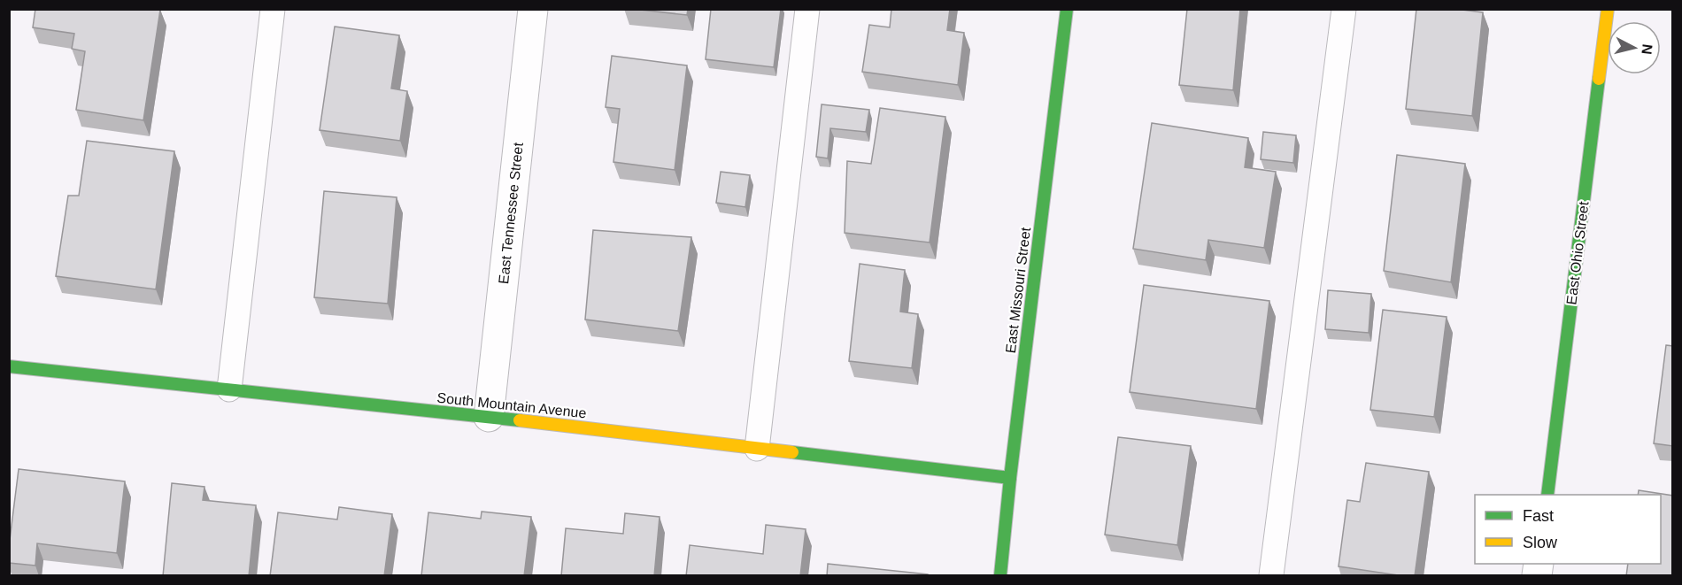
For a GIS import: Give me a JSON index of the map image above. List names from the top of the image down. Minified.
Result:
{"streets":{"street":["East Tennessee Street","East Ohio Street","East Missouri Street","South Mountain Avenue"]},"crossings":[["East Tennessee Street","South Mountain Avenue"],["East Missouri Street","South Mountain Avenue"]],"legend":["Fast","Slow"],"north":"right"}
